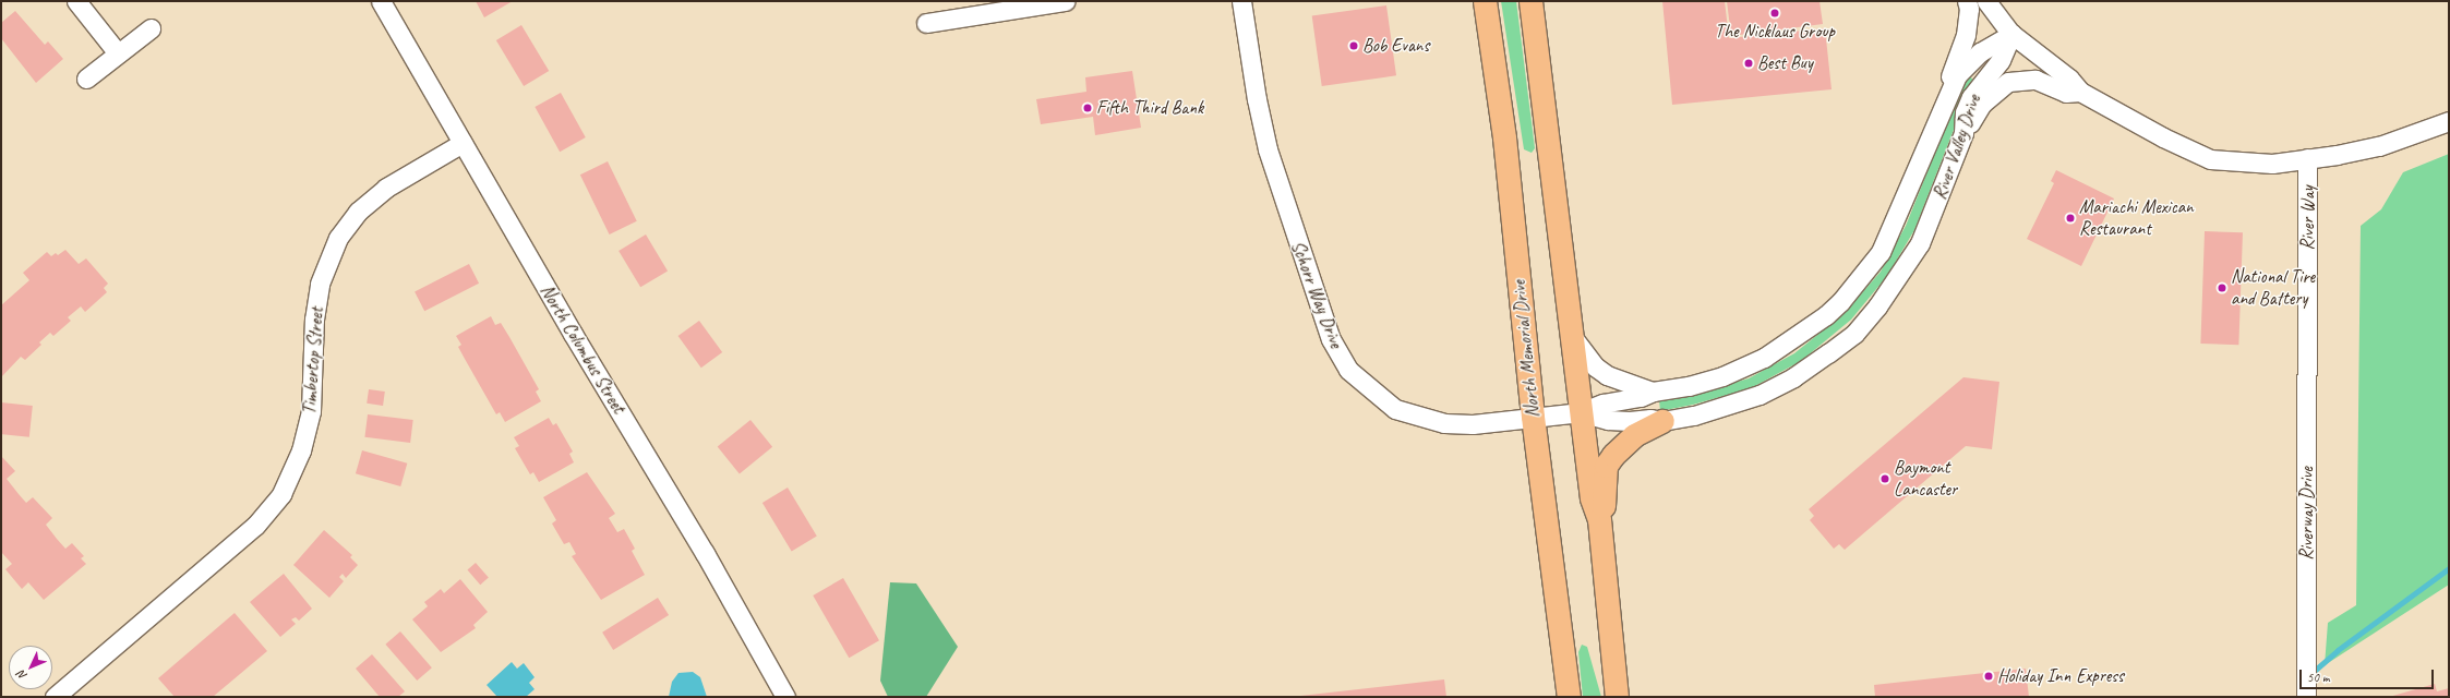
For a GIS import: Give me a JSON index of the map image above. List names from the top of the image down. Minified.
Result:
{"streets":{"main road":["North Memorial Drive"],"street":["River Valley Drive","River Way","Schorr Way Drive","North Columbus Street","Timbertop Street","Riverway Drive"]},"crossings":[["River Valley Drive","Schorr Way Drive"],["River Way","Riverway Drive"],["Schorr Way Drive","North Memorial Drive"],["North Columbus Street","Timbertop Street"]],"places":["The Nicklaus Group","Bob Evans","Best Buy","Fifth Third Bank","Mariachi Mexican Restaurant","National Tire and Battery","Baymont Lancaster","Holiday Inn Express"],"scale_bar":"50 m","north":"bottom left"}
